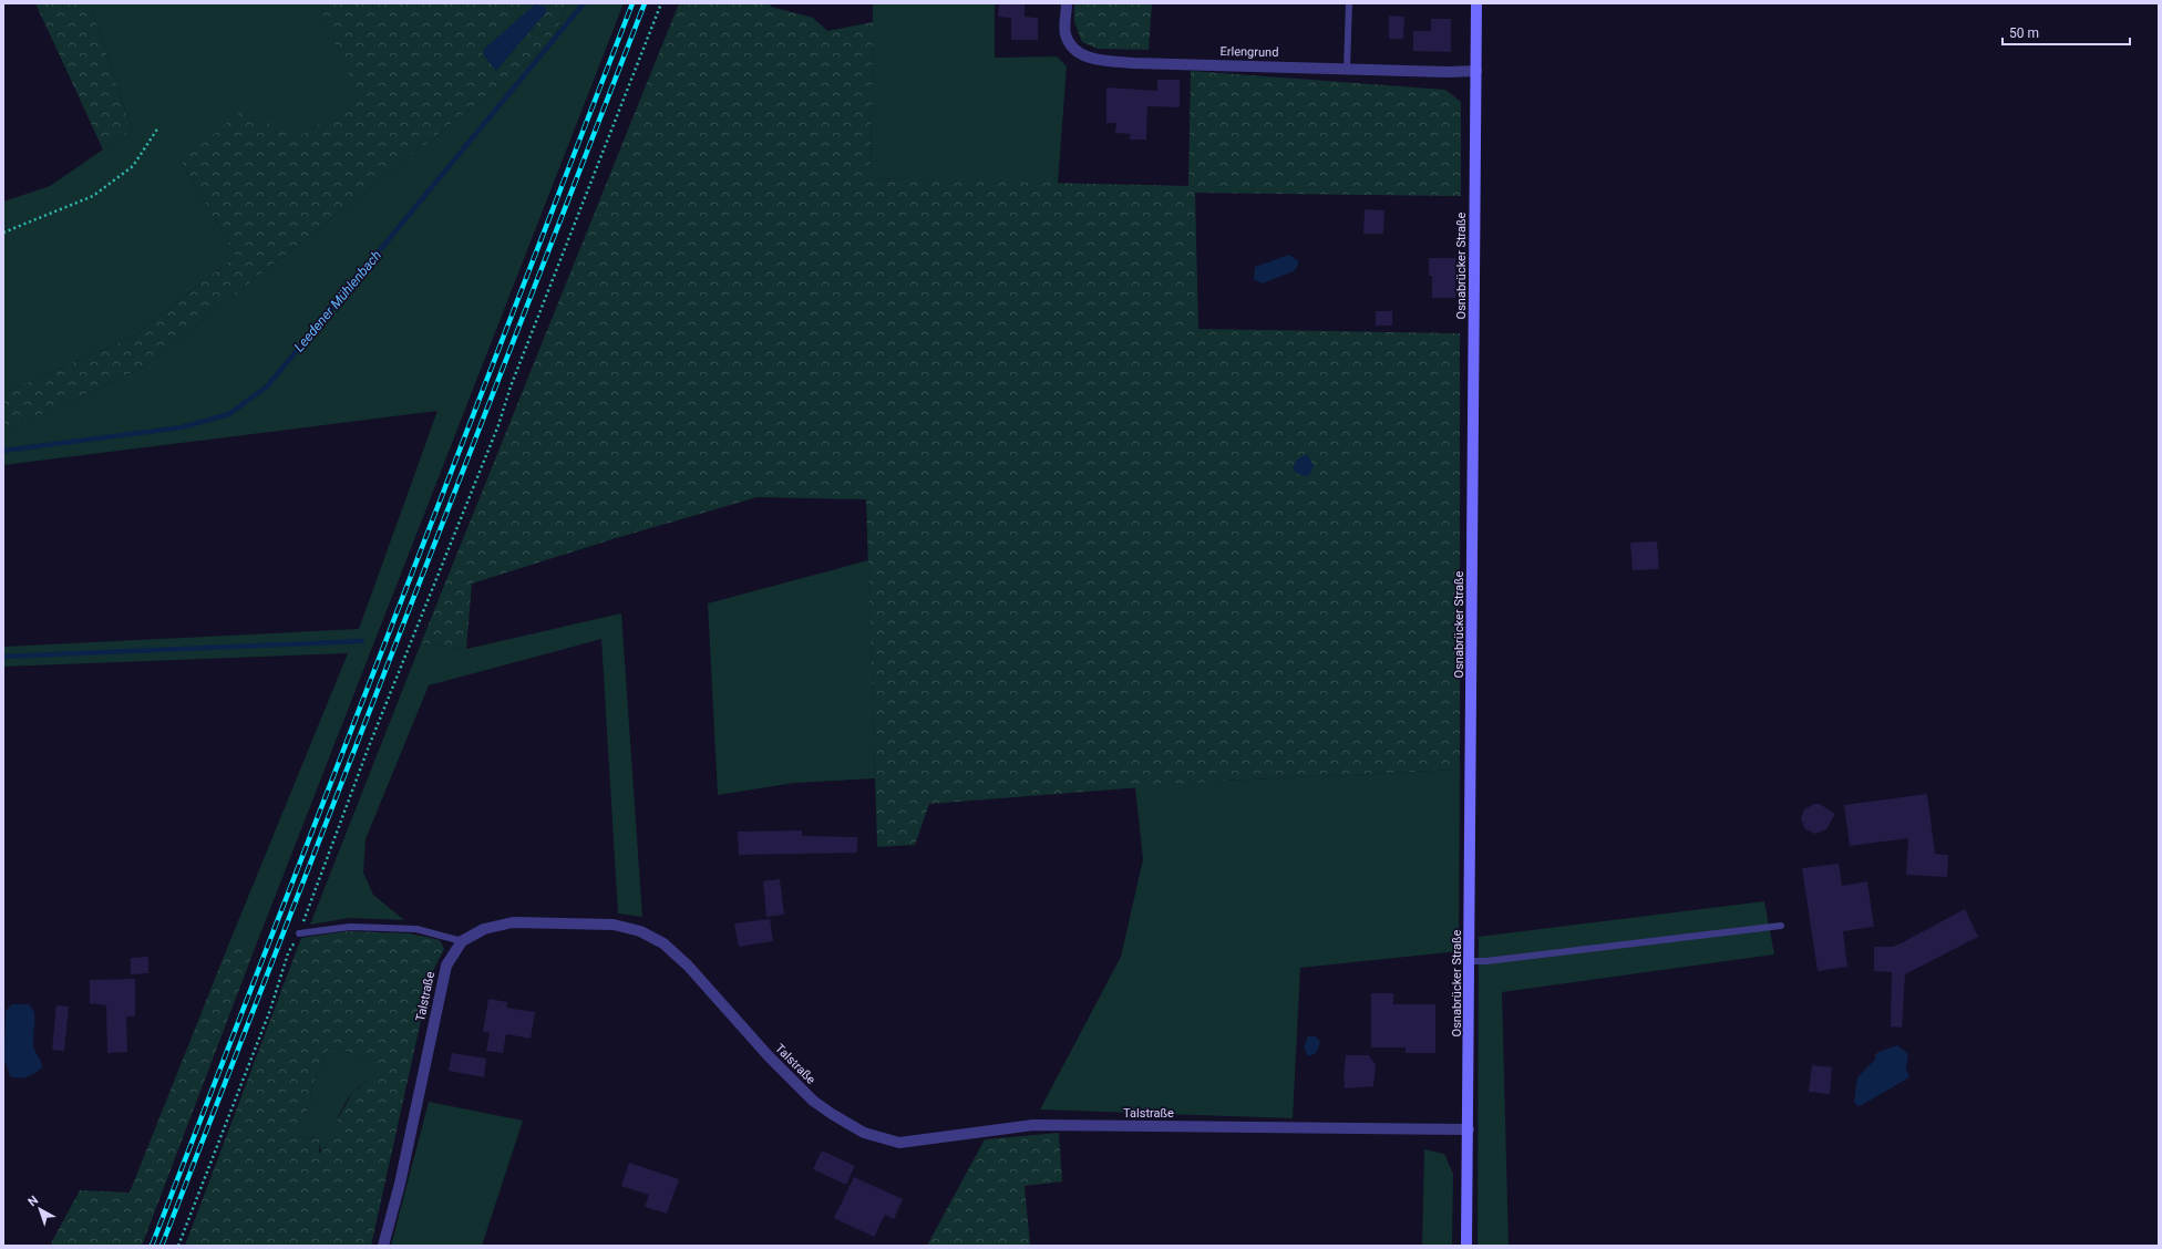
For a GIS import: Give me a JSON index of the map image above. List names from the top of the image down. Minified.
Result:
{"streets":{"main road":["Osnabrücker Straße"],"street":["Erlengrund","Talstraße"]},"crossings":[["Erlengrund","Osnabrücker Straße"],["Osnabrücker Straße","Talstraße"]],"water":["Leedener Mühlenbach"],"scale_bar":"50 m","north":"top left"}
